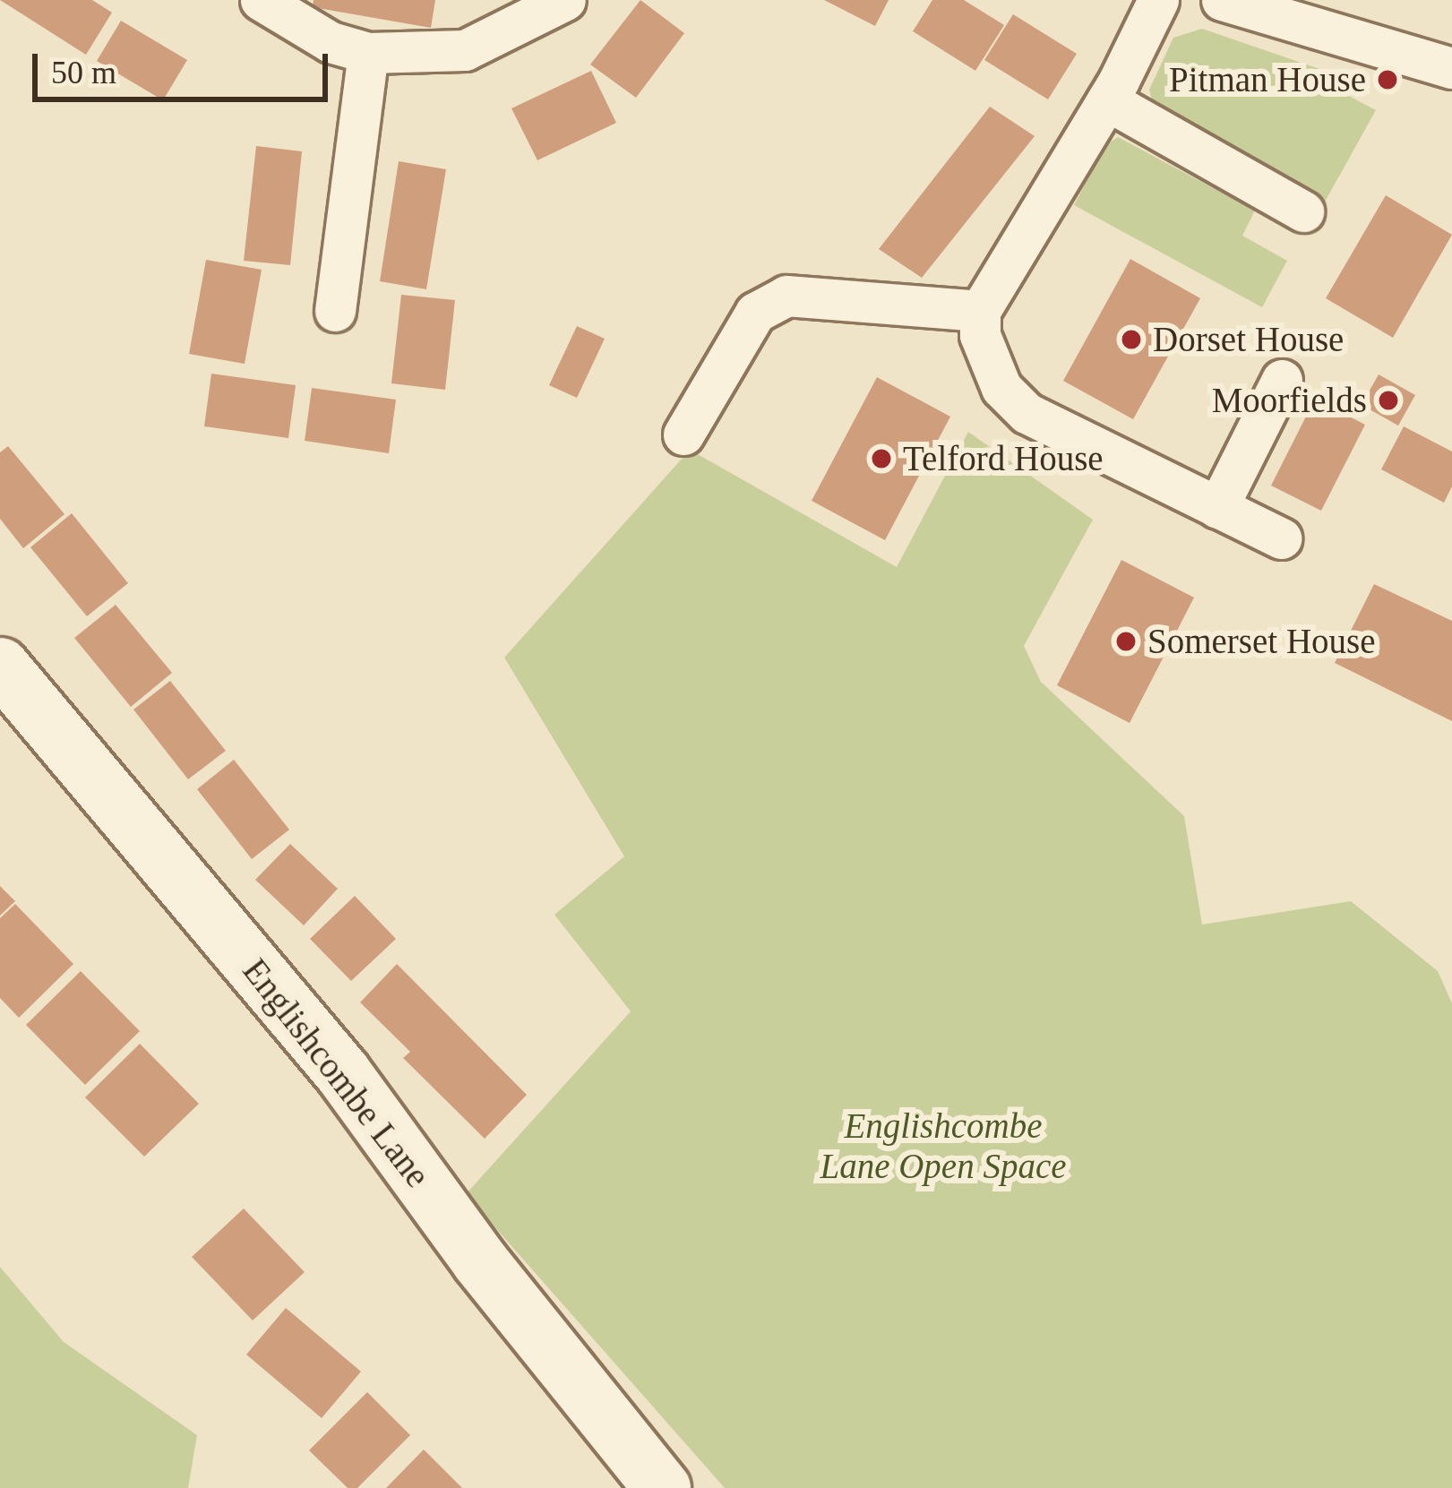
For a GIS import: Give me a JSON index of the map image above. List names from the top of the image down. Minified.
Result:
{"streets":{"street":["Englishcombe Lane"]},"parks":["Englishcombe Lane Open Space"],"places":["Pitman House","Dorset House","Moorfields","Telford House","Somerset House"],"scale_bar":"50 m"}
